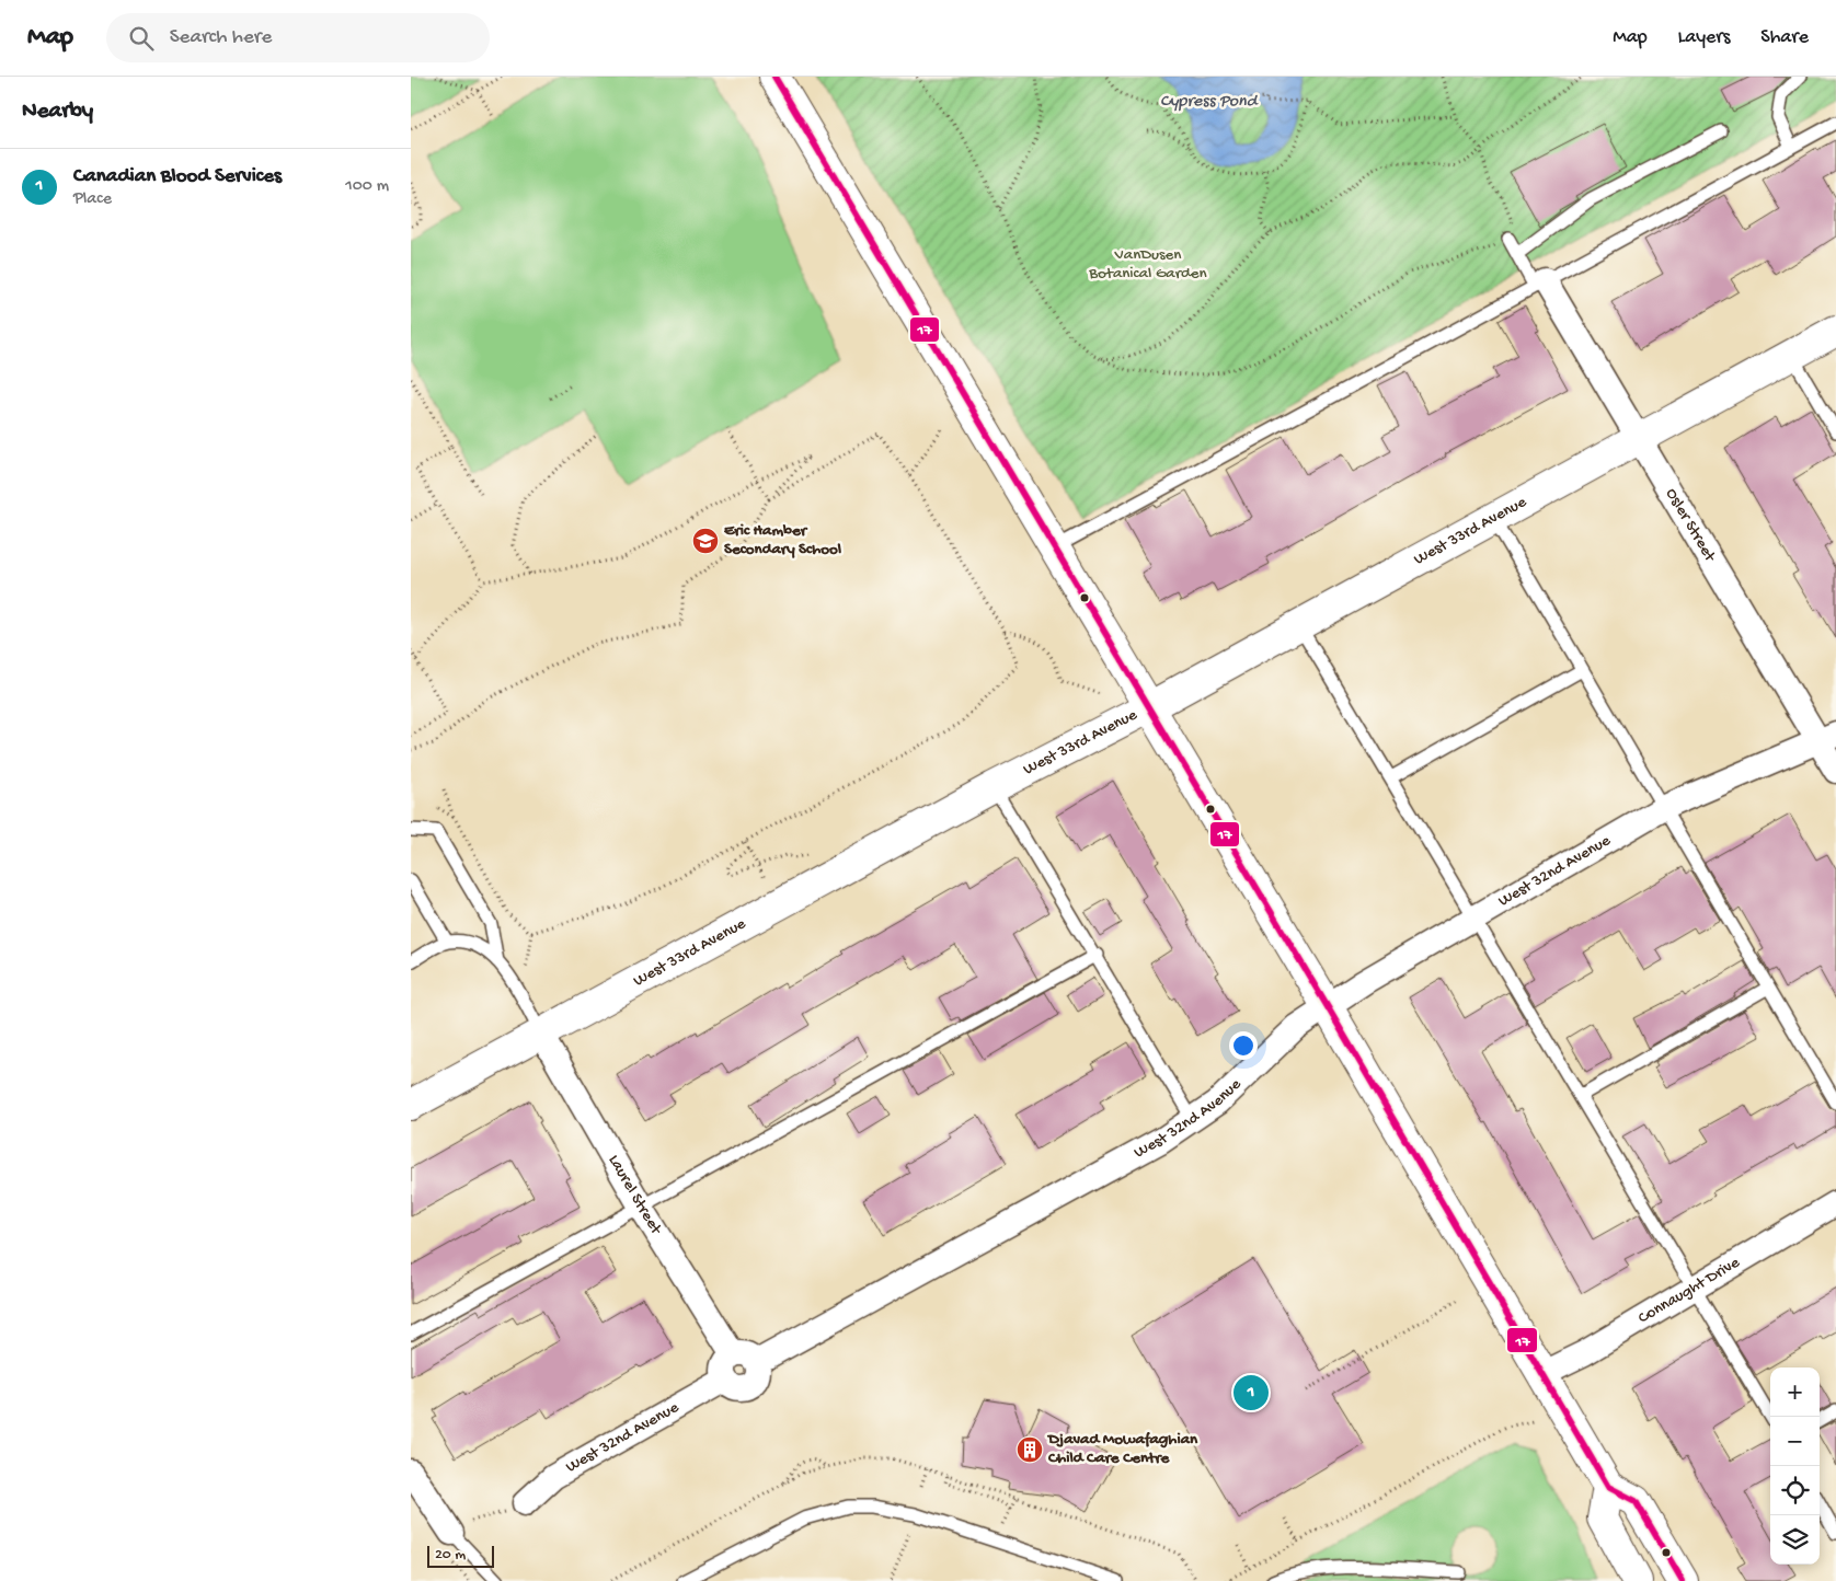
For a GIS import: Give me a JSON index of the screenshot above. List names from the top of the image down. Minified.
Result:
{"streets":{"main road":["West 33rd Avenue"],"street":["Osler Street","West 32nd Avenue","Laurel Street","Connaught Drive"]},"crossings":[["Osler Street","West 33rd Avenue"],["Osler Street","West 32nd Avenue"],["West 33rd Avenue","Laurel Street"],["West 32nd Avenue","Laurel Street"]],"water":["Cypress Pond"],"parks":["VanDusen Botanical Garden"],"places":{"school or university":["Eric Hamber Secondary School"],"building":["Djavad Mowafaghian Child Care Centre"]},"lines":["transit line 17"],"scale_bar":"20 m","page":{"header":"Map","search":"Search here","nav":["Map","Layers","Share"],"heading":"Nearby","list":[{"mark":"1","name":"Canadian Blood Services","note":"Place","value":"100 m"}],"map_buttons":["+","−"],"pins":"1","scale":"20 m"}}
